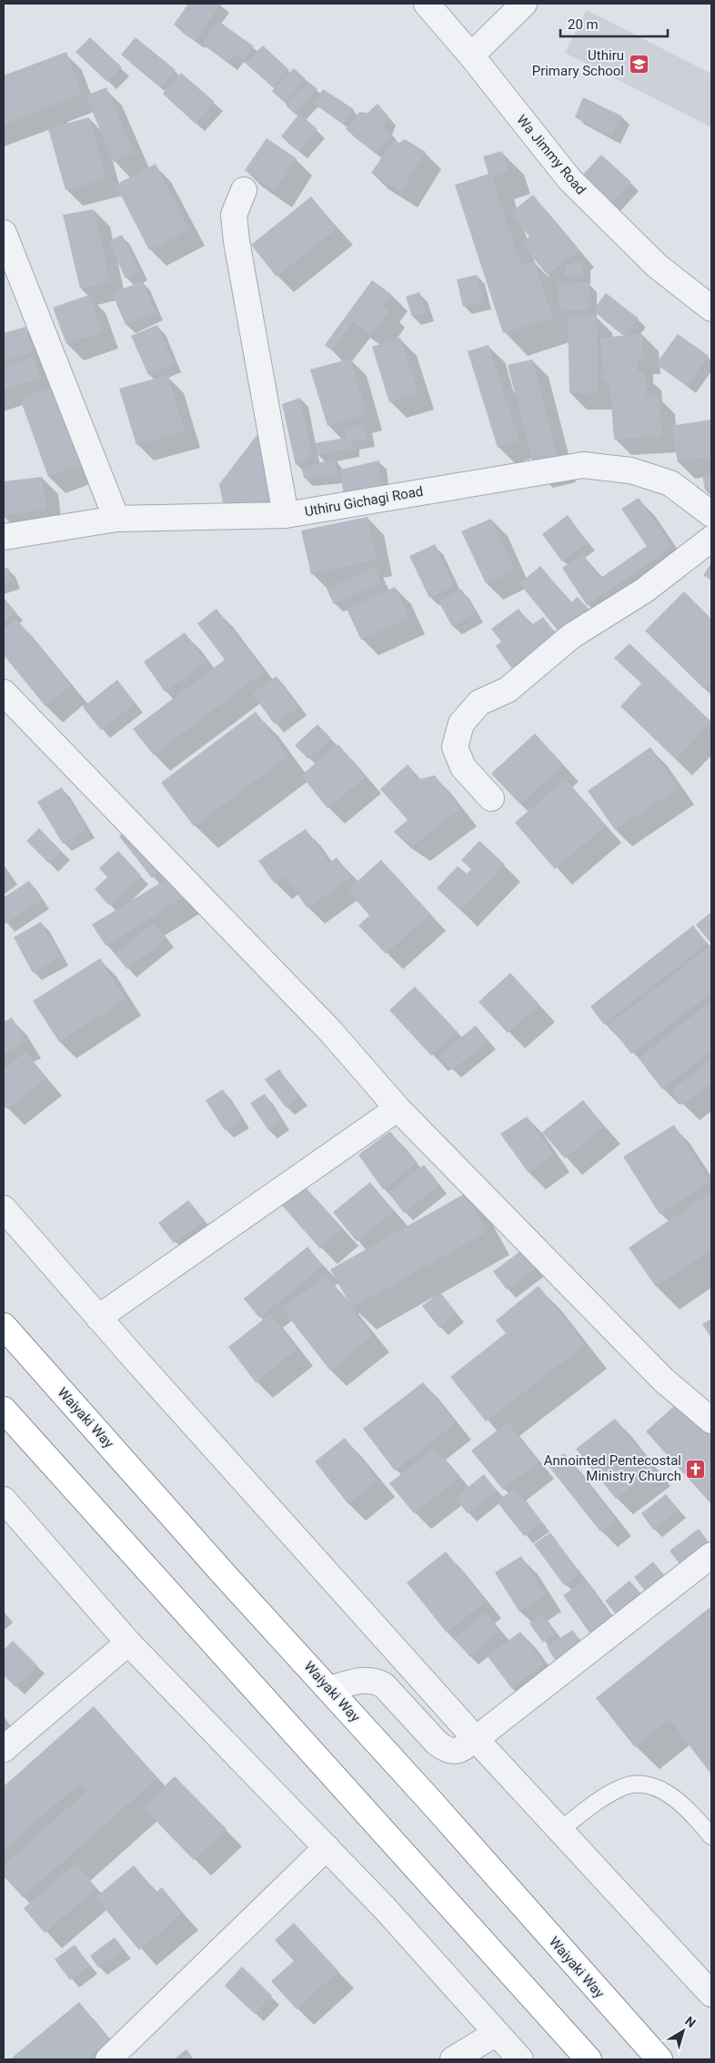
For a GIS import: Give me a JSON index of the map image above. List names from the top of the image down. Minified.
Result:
{"streets":{"highway":["Waiyaki Way"],"street":["Wa Jimmy Road","Uthiru Gichagi Road"]},"places":{"school or university":["Uthiru Primary School"],"church":["Annointed Pentecostal Ministry Church"]},"scale_bar":"20 m","north":"top right"}
